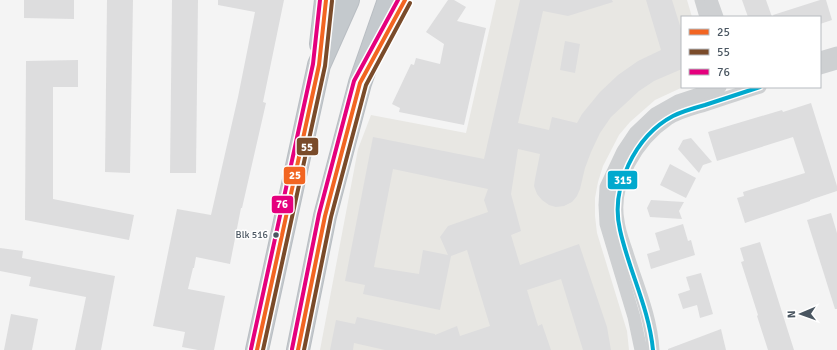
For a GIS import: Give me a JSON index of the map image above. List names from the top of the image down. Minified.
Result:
{"places":["Blk 516"],"lines":["transit line 25","transit line 76","transit line 55","transit line 315"],"legend":["25","55","76"],"north":"left"}
